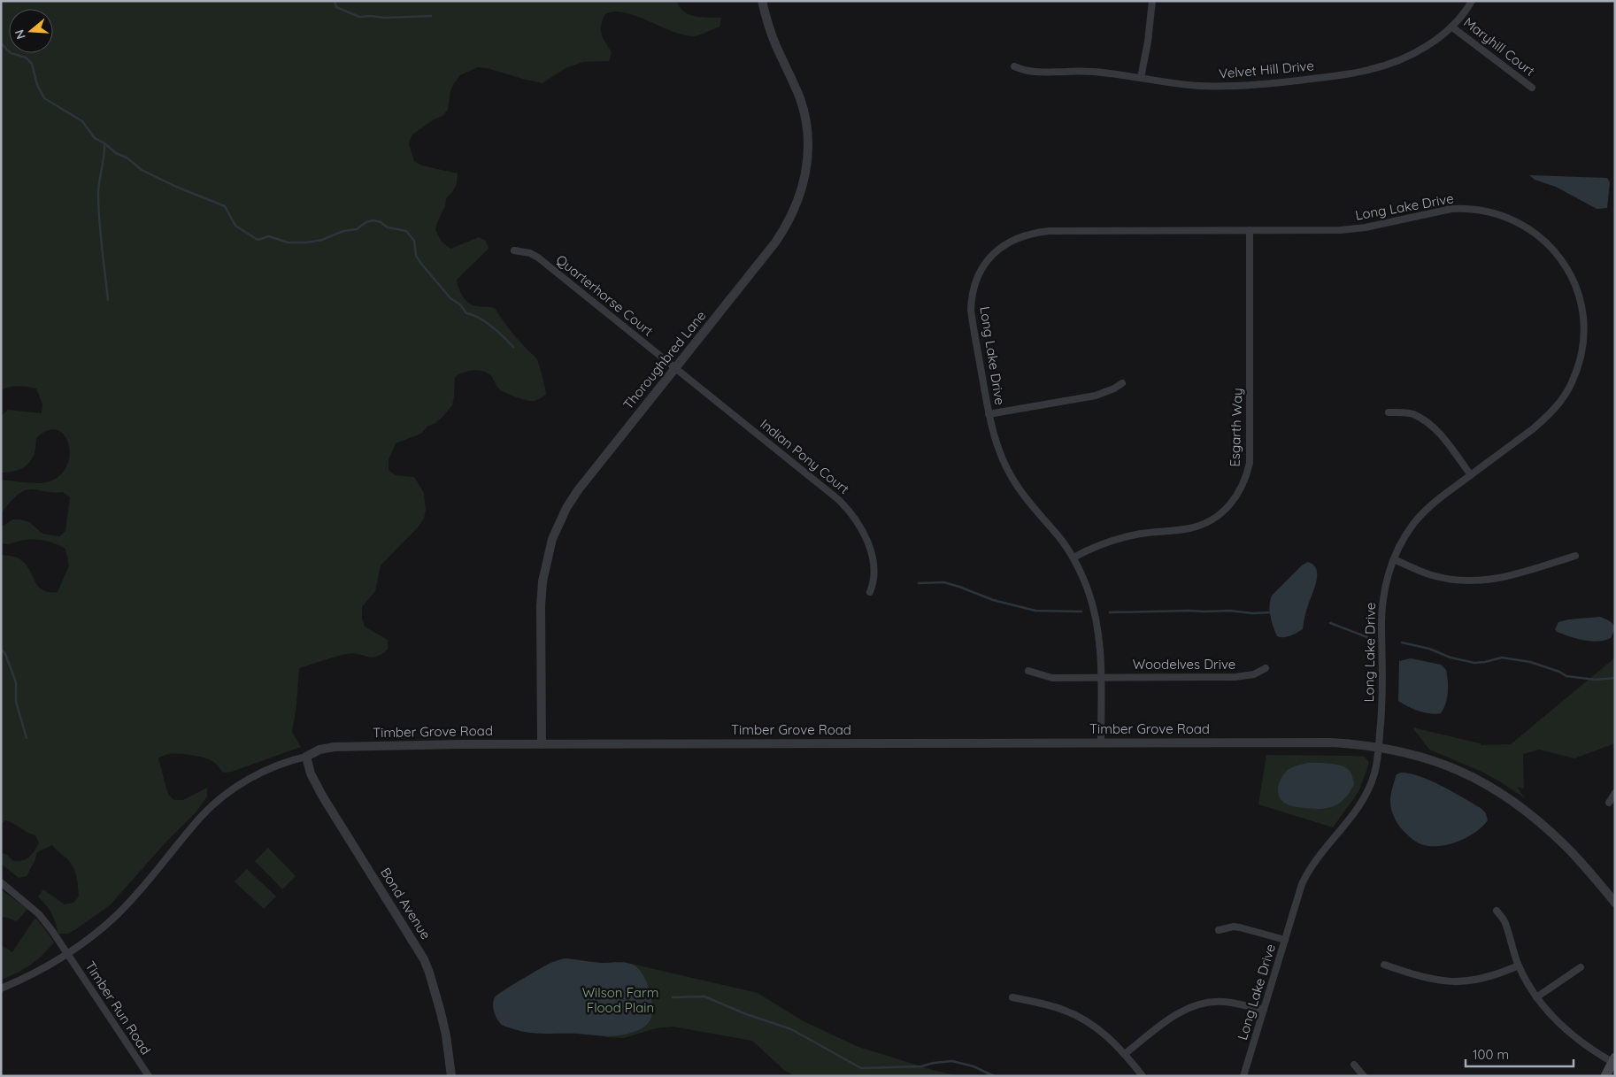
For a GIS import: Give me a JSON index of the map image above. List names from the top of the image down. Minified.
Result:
{"streets":{"street":["Maryhill Court","Velvet Hill Drive","Long Lake Drive","Quarterhorse Court","Thoroughbred Lane","Esgarth Way","Indian Pony Court","Woodelves Drive","Timber Grove Road","Bond Avenue","Timber Run Road"]},"crossings":[["Maryhill Court","Velvet Hill Drive"],["Long Lake Drive","Esgarth Way"],["Long Lake Drive","Woodelves Drive"],["Long Lake Drive","Timber Grove Road"],["Quarterhorse Court","Thoroughbred Lane"],["Quarterhorse Court","Indian Pony Court"],["Thoroughbred Lane","Indian Pony Court"],["Thoroughbred Lane","Timber Grove Road"],["Timber Grove Road","Bond Avenue"],["Timber Grove Road","Timber Run Road"]],"parks":["Wilson Farm Flood Plain"],"scale_bar":"100 m","north":"left"}
